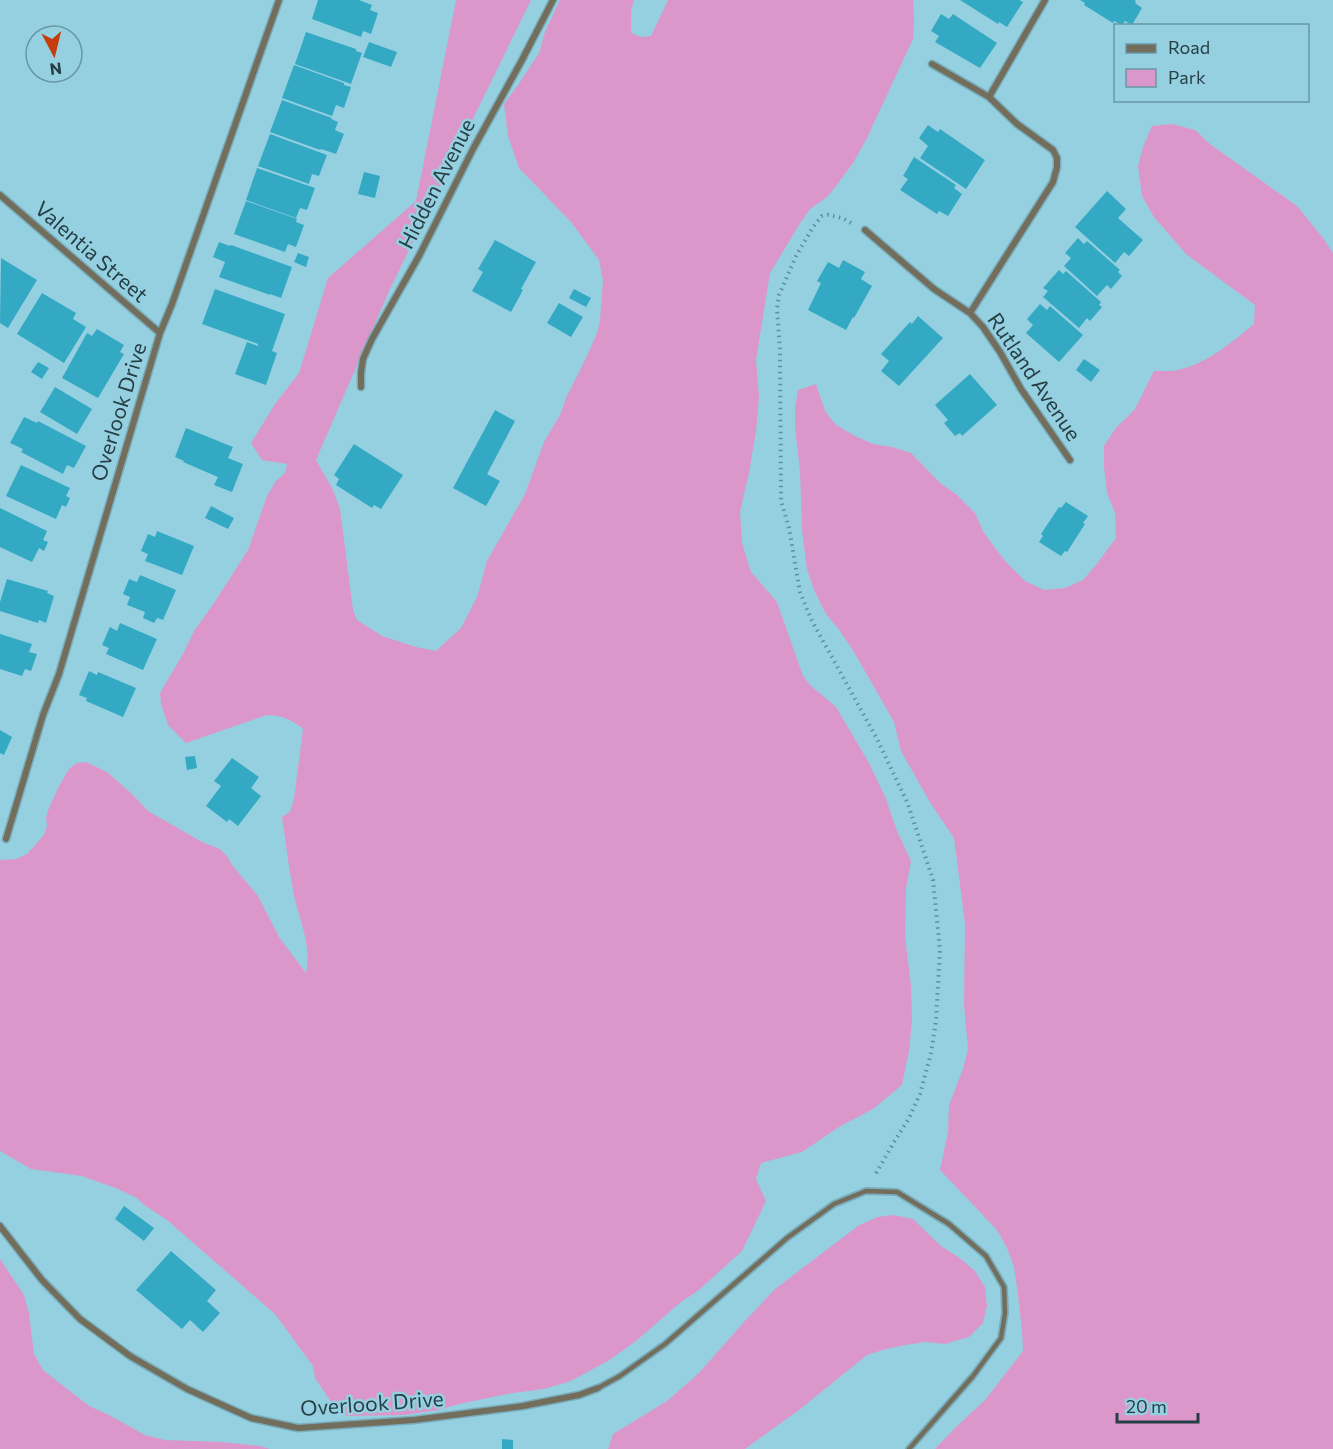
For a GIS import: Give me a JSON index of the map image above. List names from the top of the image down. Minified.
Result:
{"streets":{"street":["Hidden Avenue","Valentia Street","Rutland Avenue","Overlook Drive"]},"crossings":[["Valentia Street","Overlook Drive"]],"legend":["Road","Park"],"scale_bar":"20 m","north":"bottom"}
